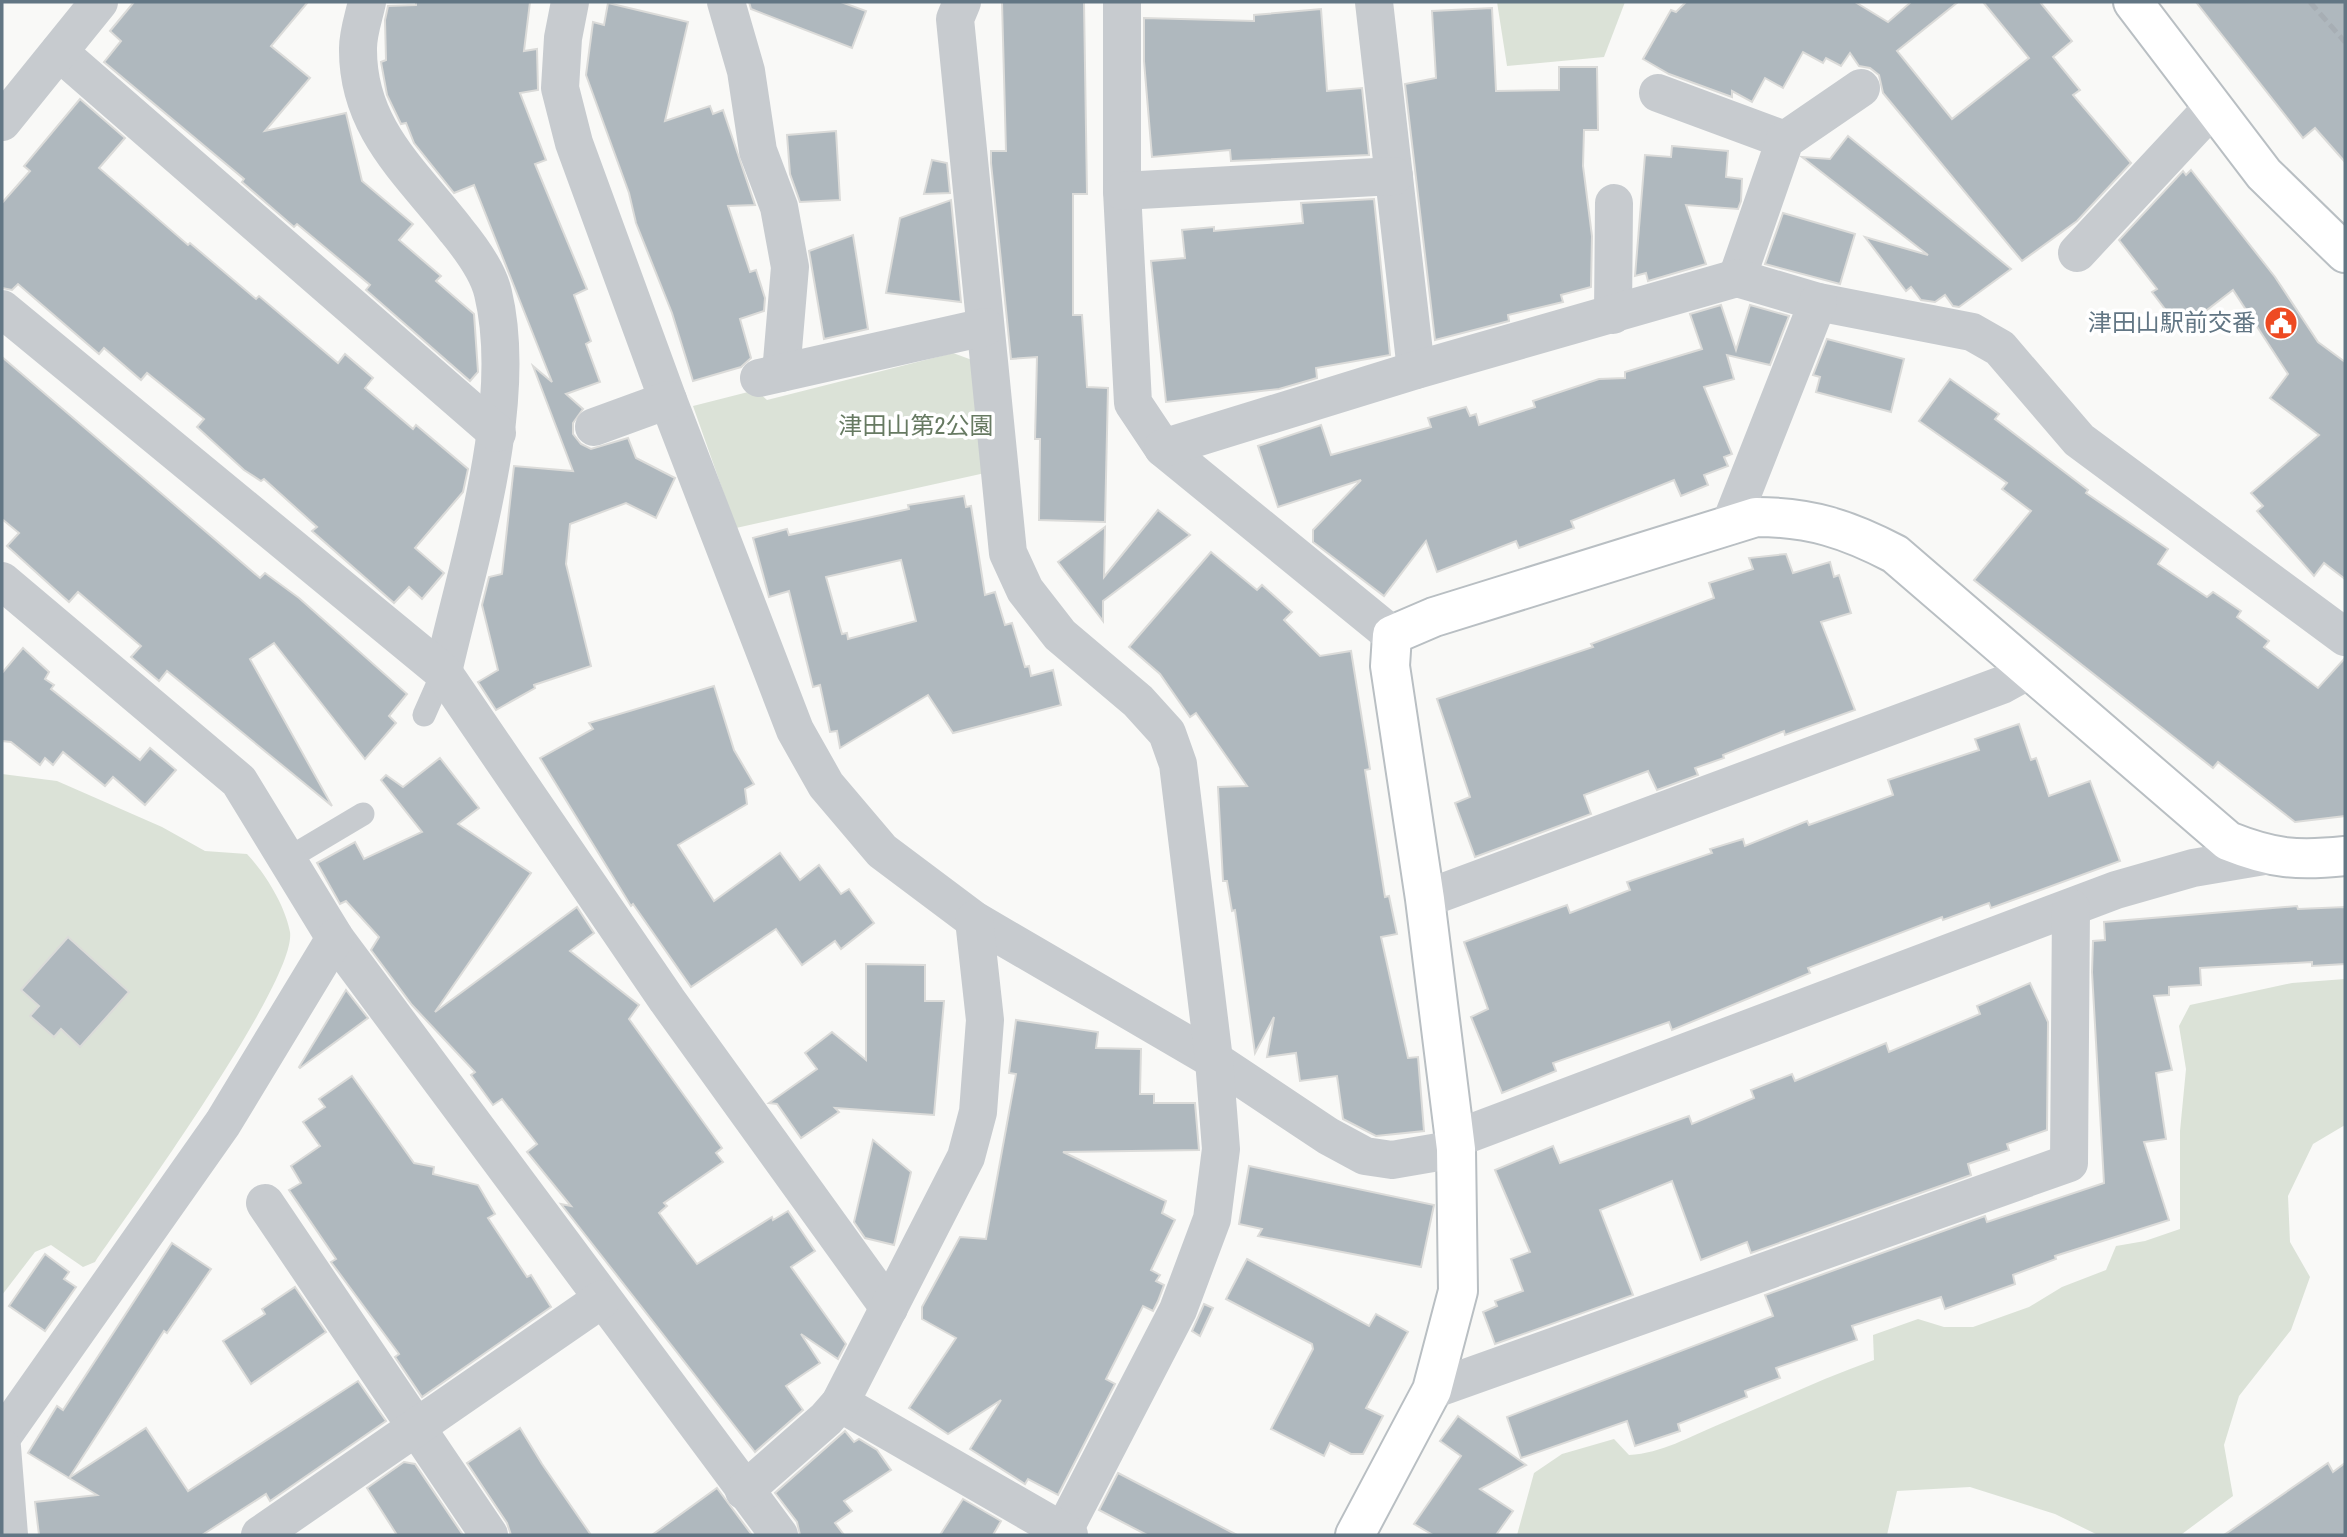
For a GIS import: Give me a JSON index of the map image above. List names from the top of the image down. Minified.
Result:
{"parks":["津田山第2公園"],"places":{"public building":["津田山駅前交番"]}}
